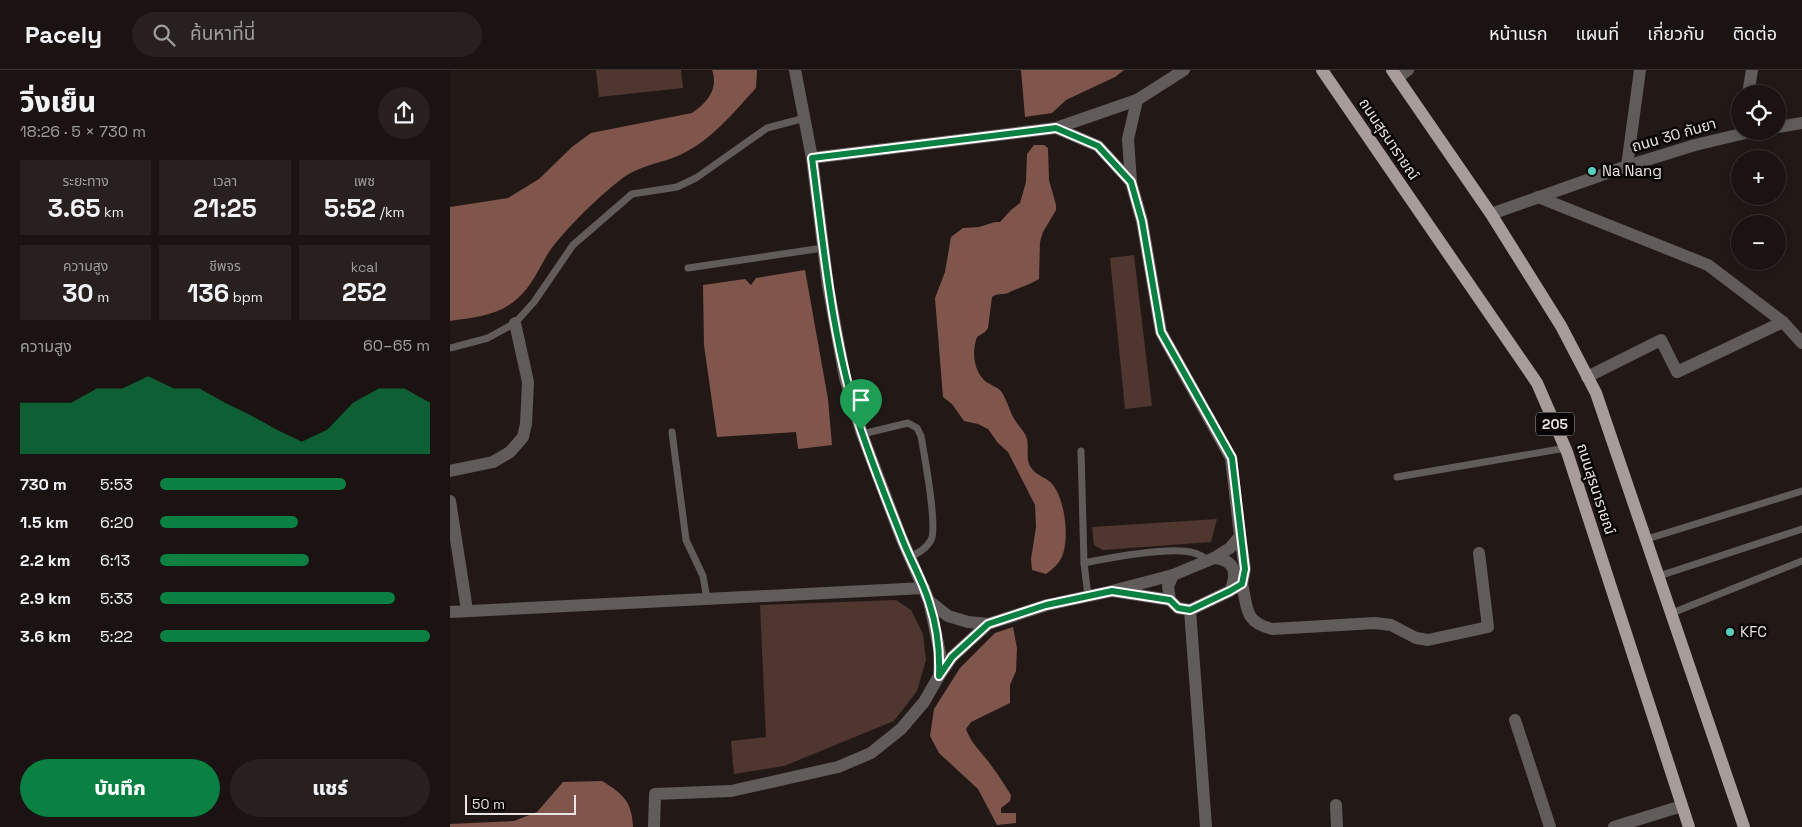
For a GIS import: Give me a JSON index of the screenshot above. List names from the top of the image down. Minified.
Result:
{"streets":{"main road":["ถนนสุรนารายณ์","205"],"street":["ถนน 30 กันยา"]},"crossings":[["ถนน 30 กันยา","ถนนสุรนารายณ์"]],"places":["Na Nang","KFC"],"scale_bar":"50 m","page":{"header":"Pacely","search":"ค้นหาที่นี่","nav":["หน้าแรก","แผนที่","เกี่ยวกับ","ติดต่อ"],"heading":["วิ่งเย็น","18:26 · 5 × 730 m"],"map_buttons":["+","−"],"stats":[["ระยะทาง","3.65 km"],["เวลา","21:25"],["เพซ","5:52 /km"],["ความสูง","30 m"],["ชีพจร","136 bpm"],["kcal","252"]],"chart":["ความสูง","60–65 m"],"list":[{"name":"730 m","note":"5:53"},{"name":"1.5 km","note":"6:20"},{"name":"2.2 km","note":"6:13"},{"name":"2.9 km","note":"5:33"},{"name":"3.6 km","note":"5:22"}],"buttons":["บันทึก","แชร์"],"scale":"50 m"}}
